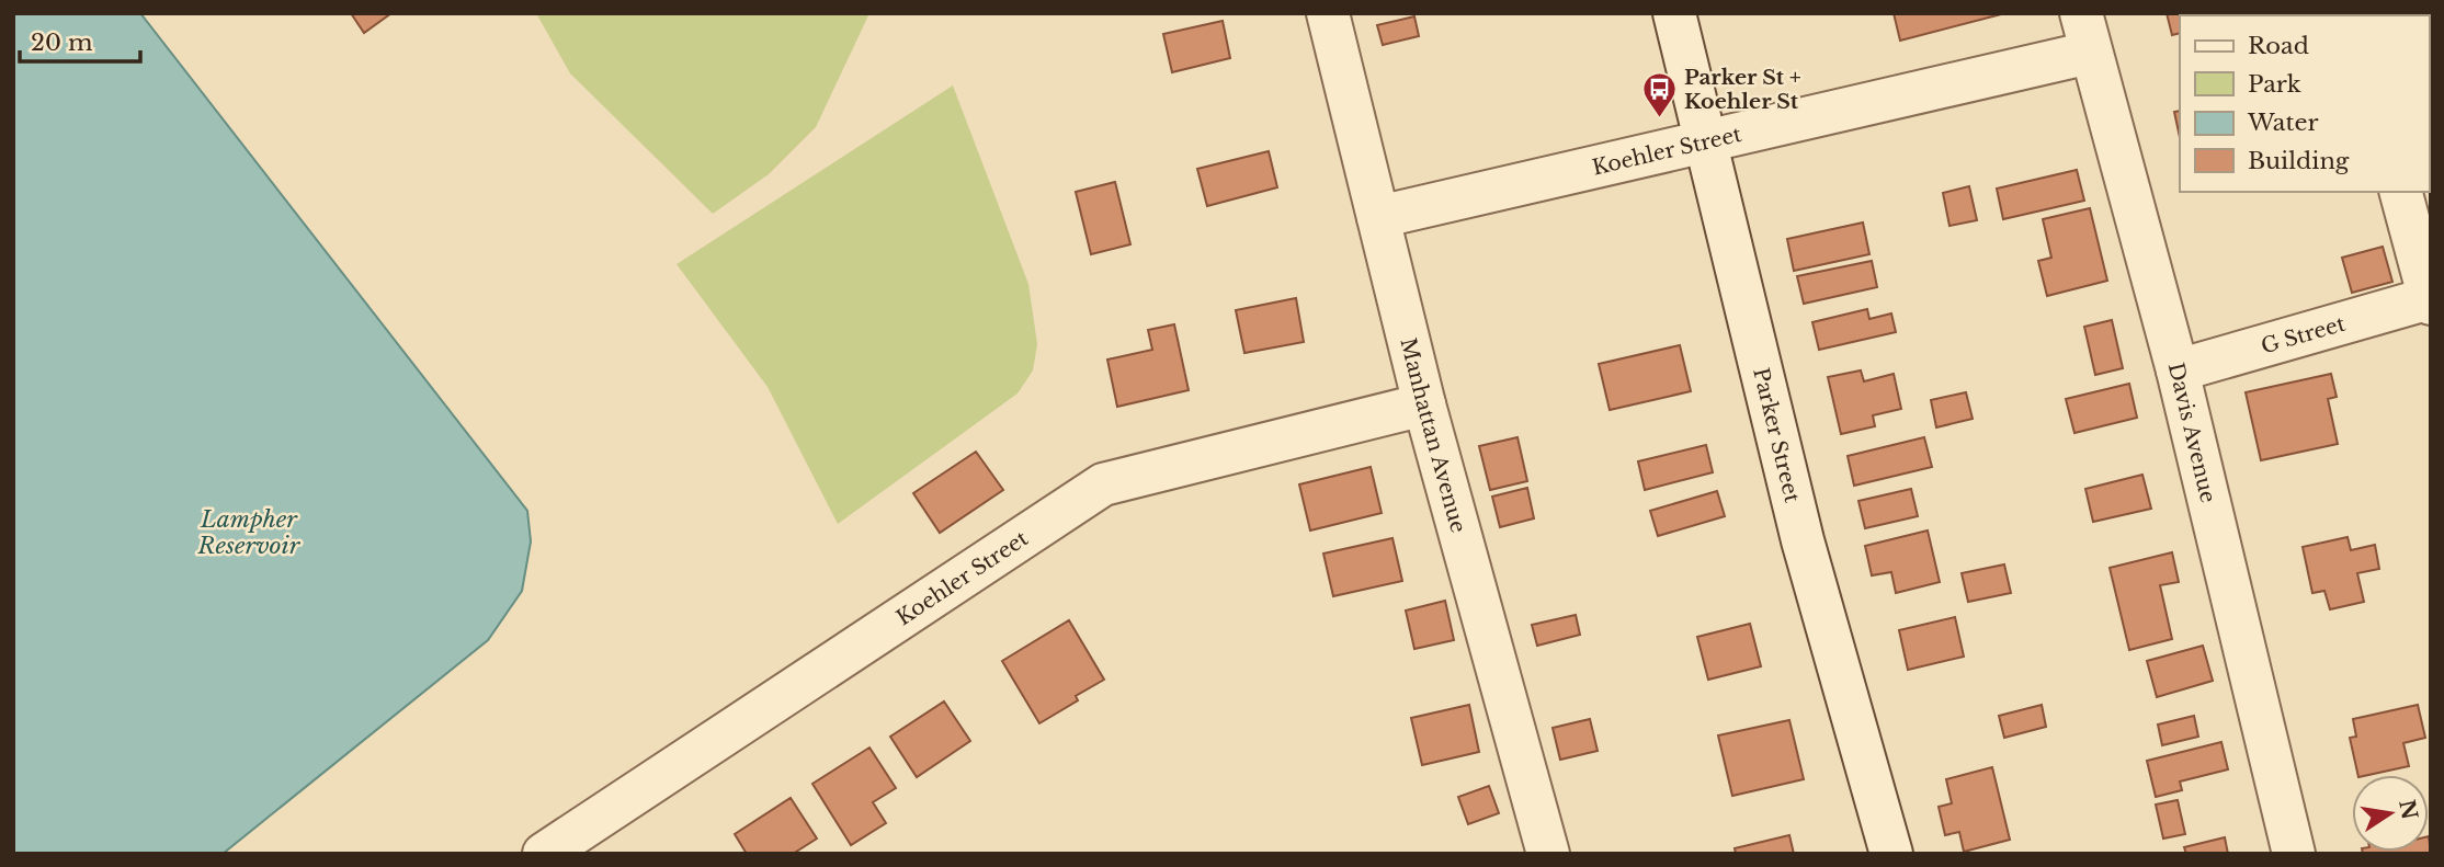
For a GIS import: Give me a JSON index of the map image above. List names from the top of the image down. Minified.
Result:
{"streets":{"street":["Koehler Street","G Street","Davis Avenue","Manhattan Avenue","Parker Street"]},"crossings":[["Koehler Street","Davis Avenue"],["Koehler Street","Manhattan Avenue"],["Koehler Street","Parker Street"],["G Street","Davis Avenue"]],"water":["Lampher Reservoir"],"places":{"bus stop":["Parker St + Koehler St"]},"legend":["Road","Park","Water","Building"],"scale_bar":"20 m","north":"right"}
